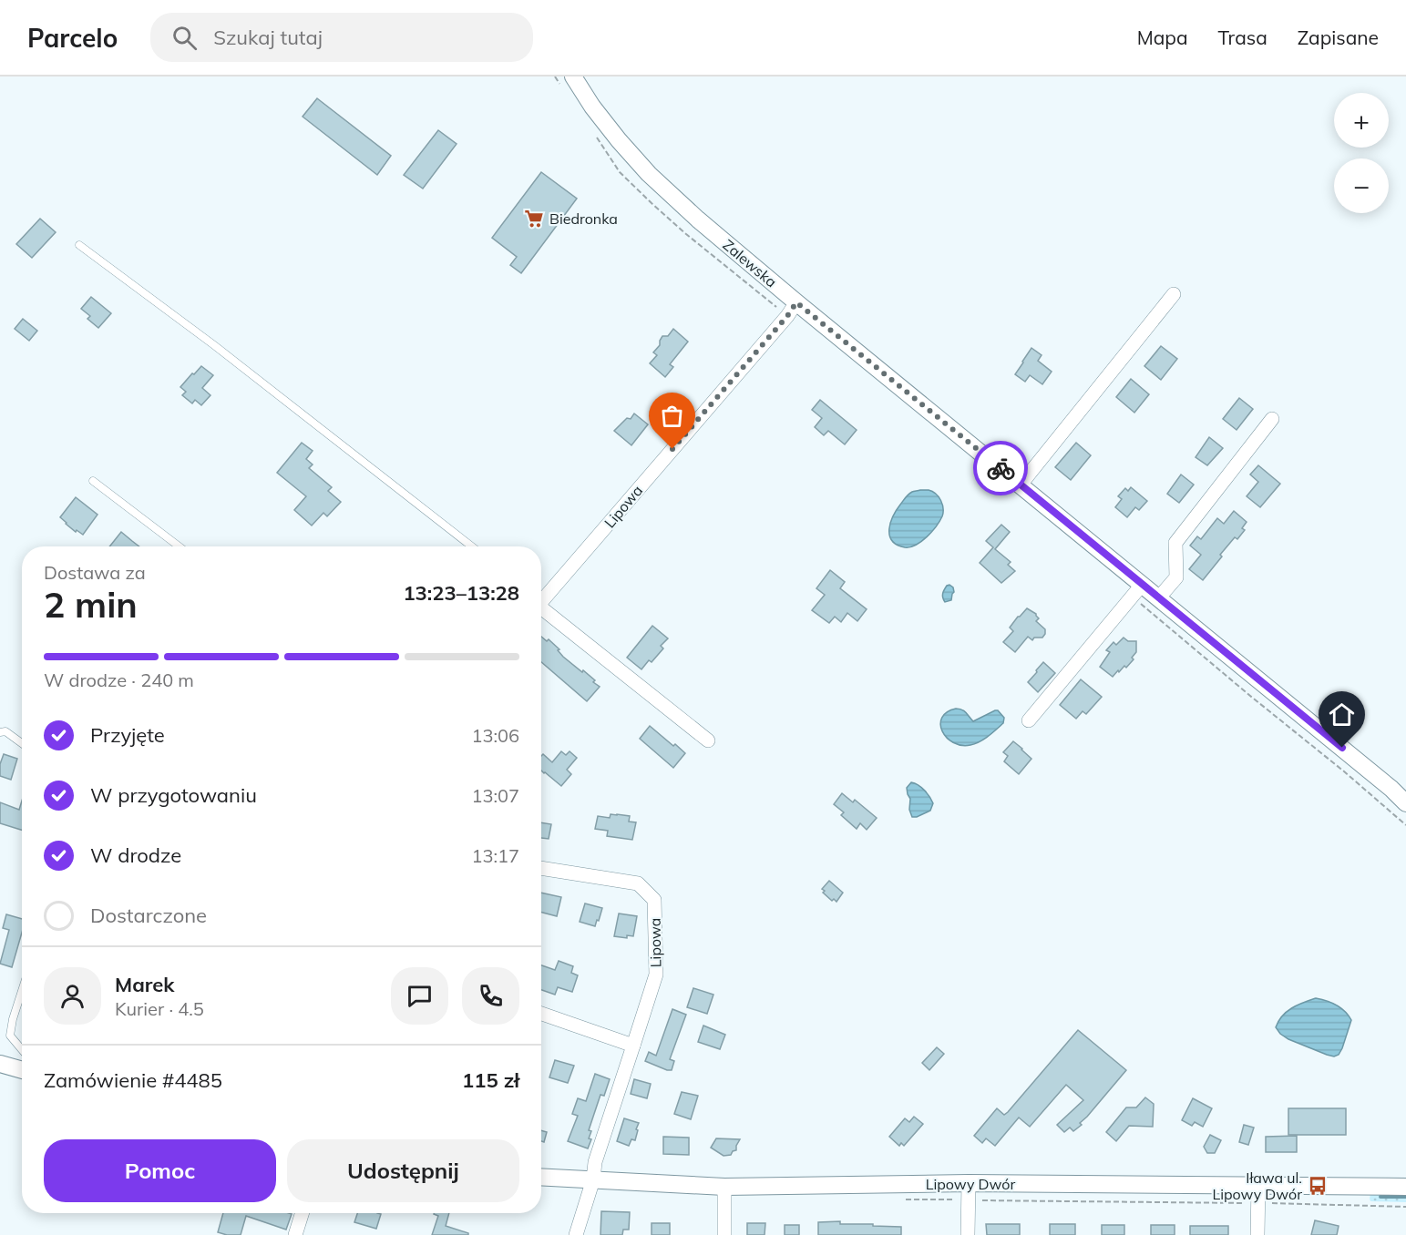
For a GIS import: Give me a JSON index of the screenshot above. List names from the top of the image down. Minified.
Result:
{"streets":{"street":["Zalewska","Lipowa","Lipowy Dwór"]},"crossings":[["Zalewska","Lipowa"],["Lipowa","Lipowy Dwór"]],"places":{"supermarket":["Biedronka"],"bus stop":["Iława ul. Lipowy Dwór"]},"page":{"header":"Parcelo","search":"Szukaj tutaj","nav":["Mapa","Trasa","Zapisane"],"map_buttons":["+","−"],"heading":["2 min","Dostawa za","13:23–13:28"],"panel":["Marek","Kurier · 4.5","Zamówienie #4485","115 zł"],"bar":"W drodze · 240 m","list":[["Przyjęte","13:06"],["W przygotowaniu","13:07"],["W drodze","13:17"],"Dostarczone"],"buttons":["Pomoc","Udostępnij"]}}
